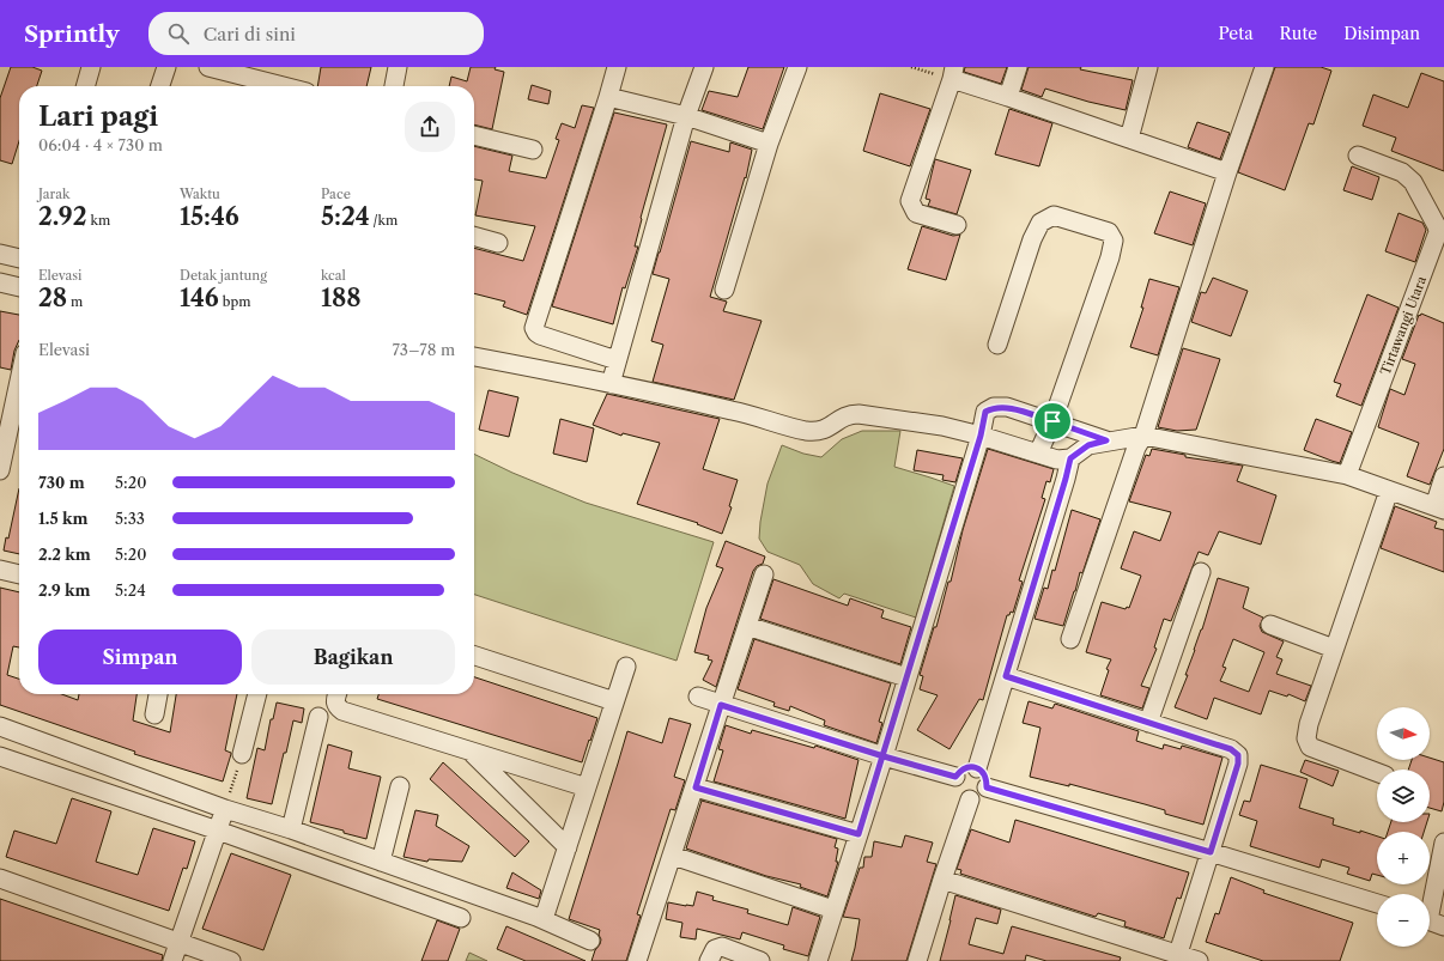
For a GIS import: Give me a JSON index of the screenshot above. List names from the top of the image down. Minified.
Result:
{"streets":{"street":["Tirtawangi Utara"]},"north":"right","page":{"header":"Sprintly","search":"Cari di sini","nav":["Peta","Rute","Disimpan"],"heading":["Lari pagi","06:04 · 4 × 730 m"],"stats":[["Jarak","2.92 km"],["Waktu","15:46"],["Pace","5:24 /km"],["Elevasi","28 m"],["Detak jantung","146 bpm"],["kcal","188"]],"chart":["Elevasi","73–78 m"],"list":[{"name":"730 m","note":"5:20"},{"name":"1.5 km","note":"5:33"},{"name":"2.2 km","note":"5:20"},{"name":"2.9 km","note":"5:24"}],"buttons":["Simpan","Bagikan"],"map_buttons":["+","−"]}}
